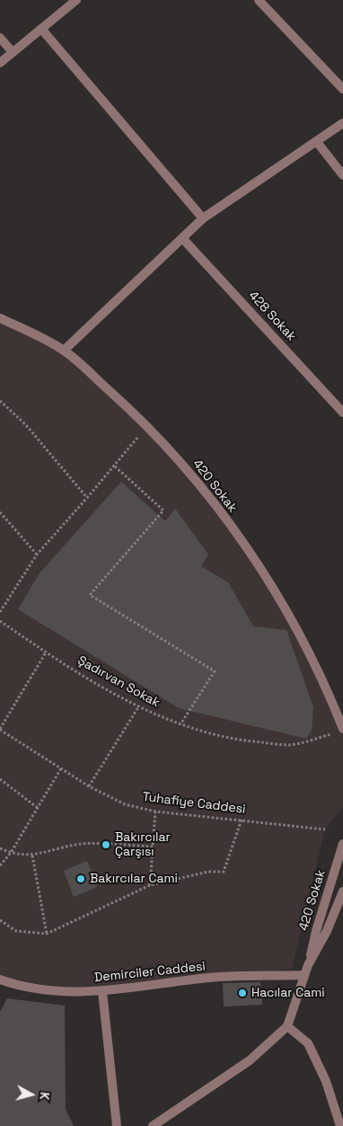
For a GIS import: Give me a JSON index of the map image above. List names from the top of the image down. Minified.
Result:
{"streets":{"street":["428 Sokak","420 Sokak","Demirciler Caddesi"],"path":["Şadırvan Sokak","Tuhafiye Caddesi"]},"crossings":[["420 Sokak","Şadırvan Sokak"]],"places":["Bakırcılar Çarşısı","Bakırcılar Cami","Hacılar Cami"],"north":"right"}
